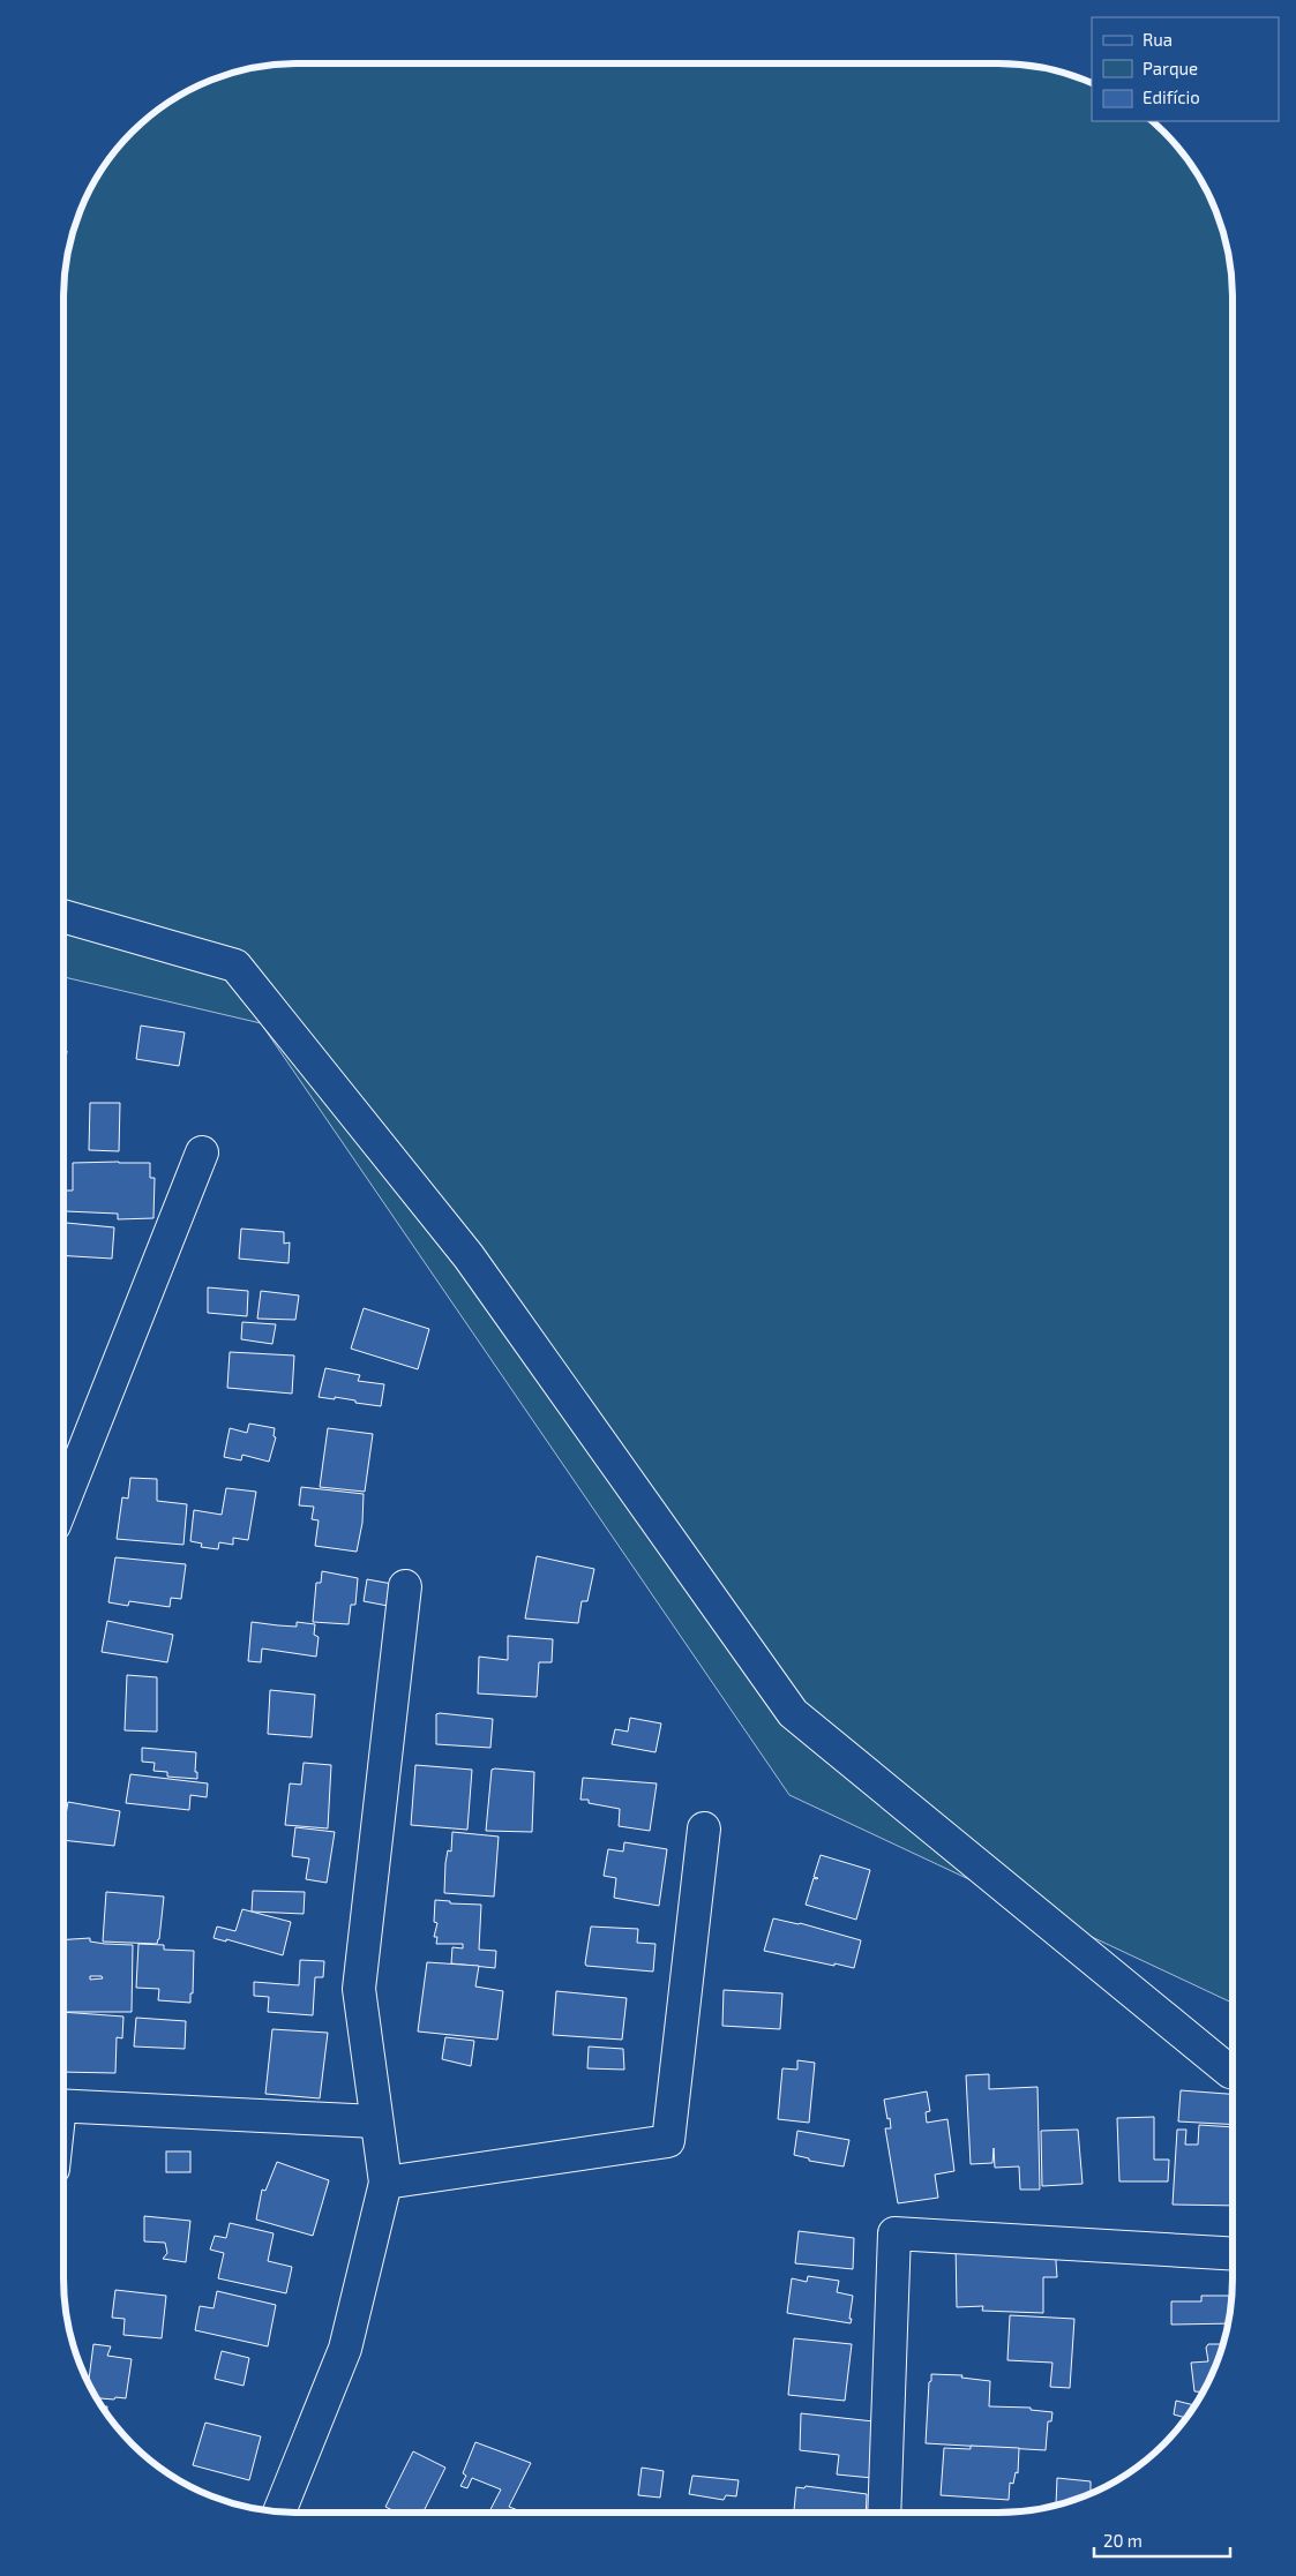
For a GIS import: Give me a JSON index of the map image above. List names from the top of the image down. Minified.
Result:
{"legend":["Rua","Parque","Edifício"],"scale_bar":"20 m"}
